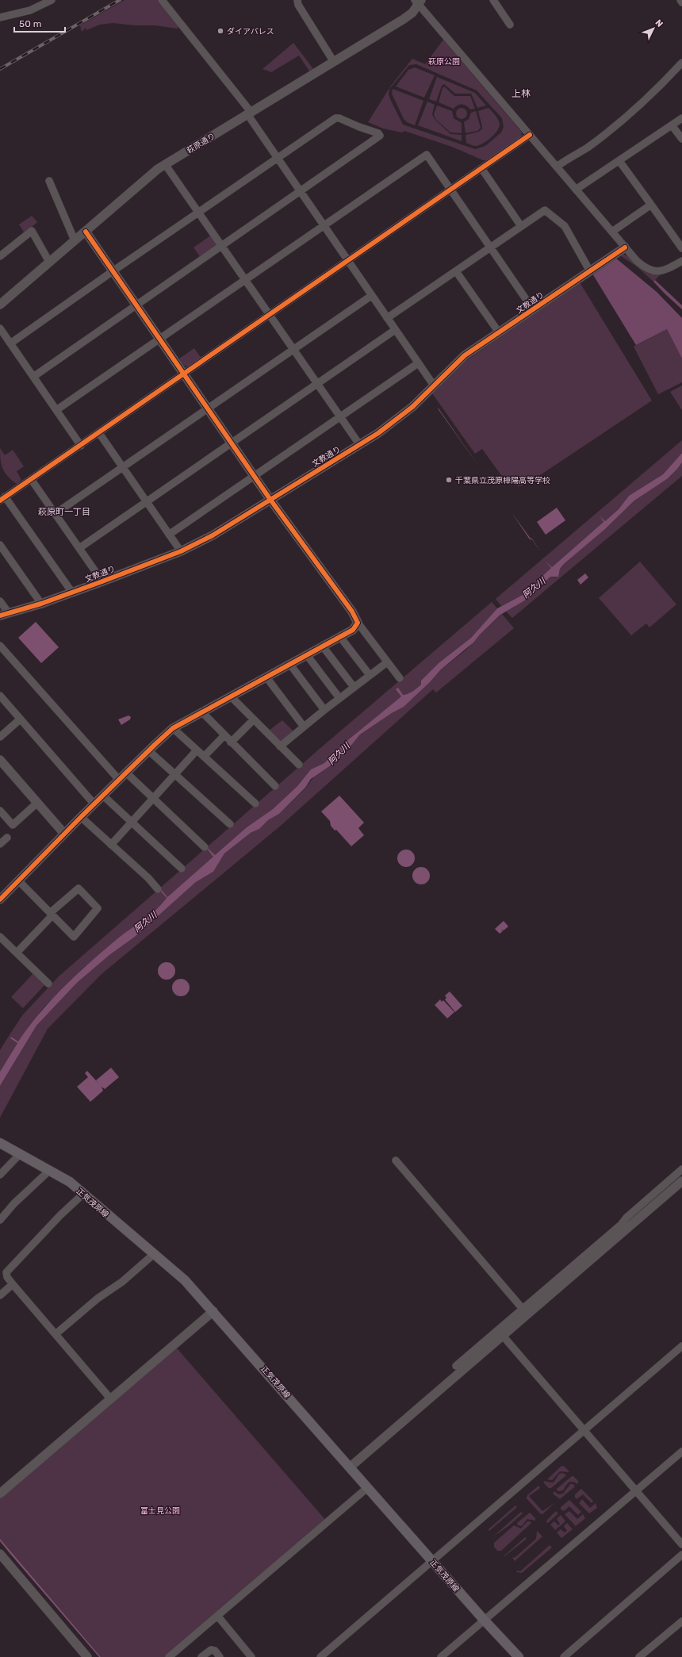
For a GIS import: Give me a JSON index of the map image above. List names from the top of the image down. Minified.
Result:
{"streets":{"main road":["正気茂原線"],"street":["萩原通り","文教通り"]},"districts":["上林","萩原町一丁目"],"water":["阿久川"],"parks":["萩原公園","富士見公園"],"places":["ダイアパレス","千葉県立茂原樟陽高等学校"],"scale_bar":"50 m","north":"top right"}
